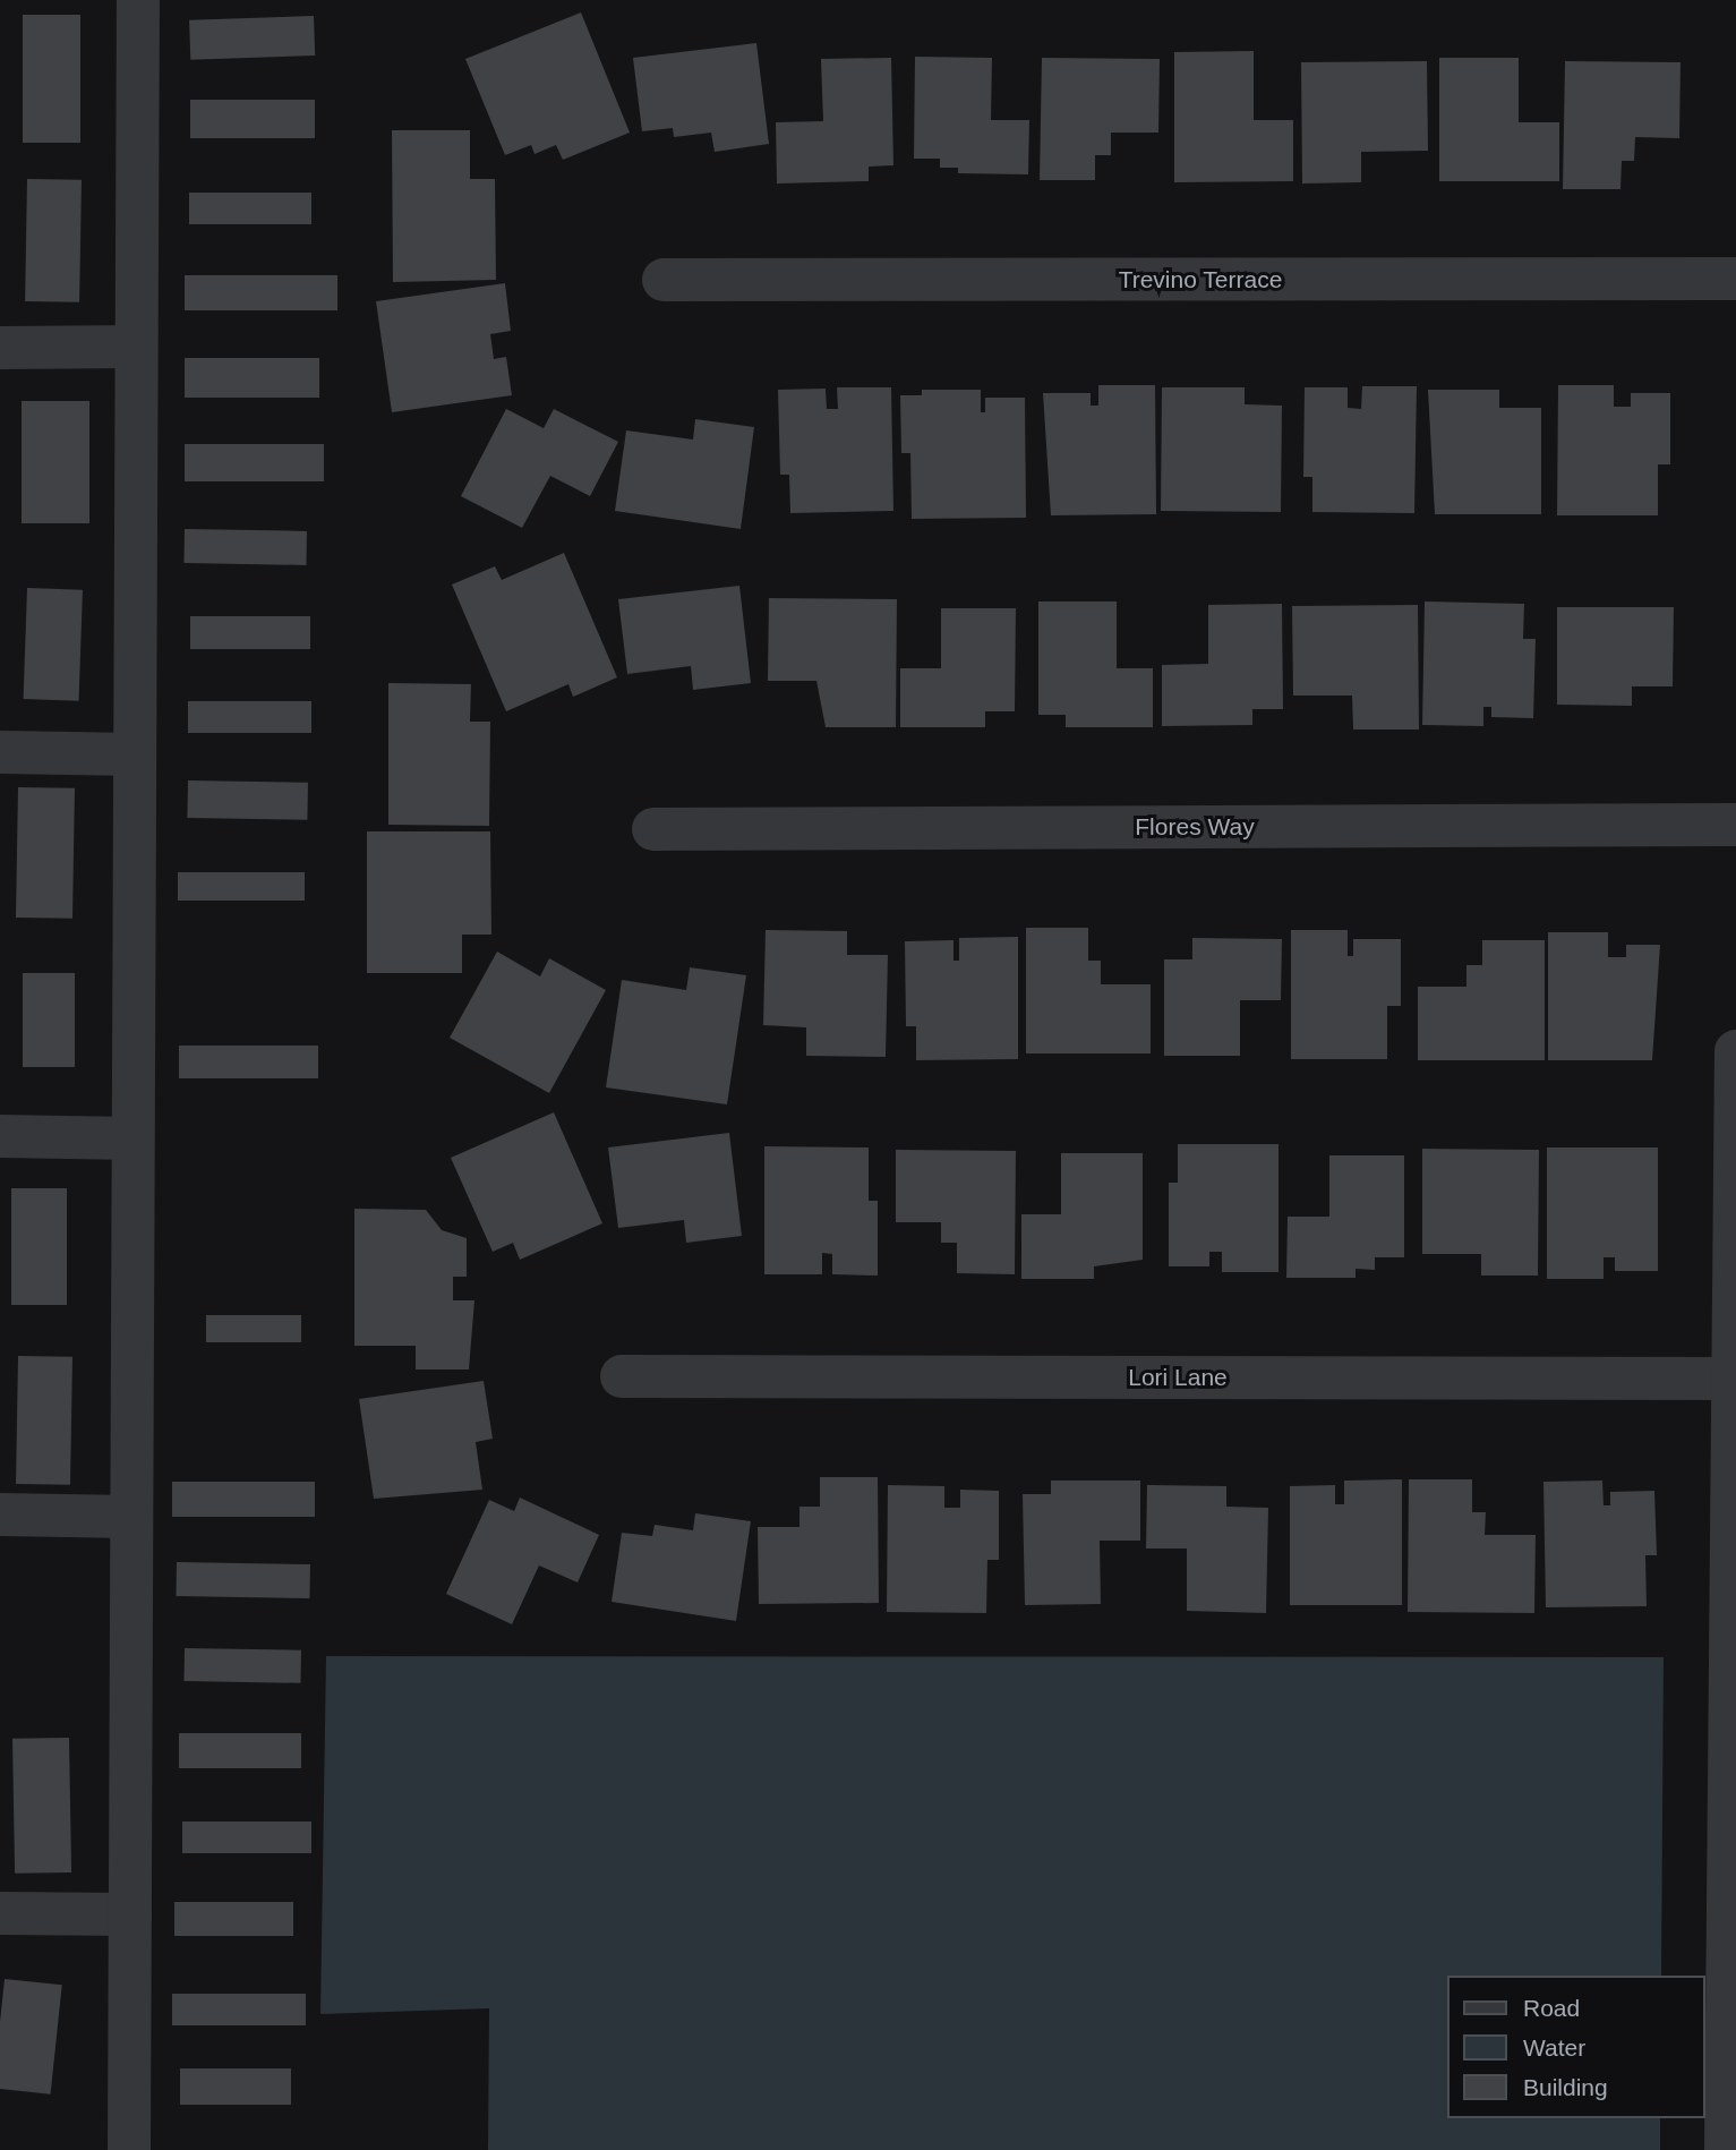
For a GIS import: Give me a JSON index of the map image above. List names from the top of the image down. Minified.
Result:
{"streets":{"street":["Trevino Terrace","Flores Way","Lori Lane"]},"legend":["Road","Water","Building"]}
